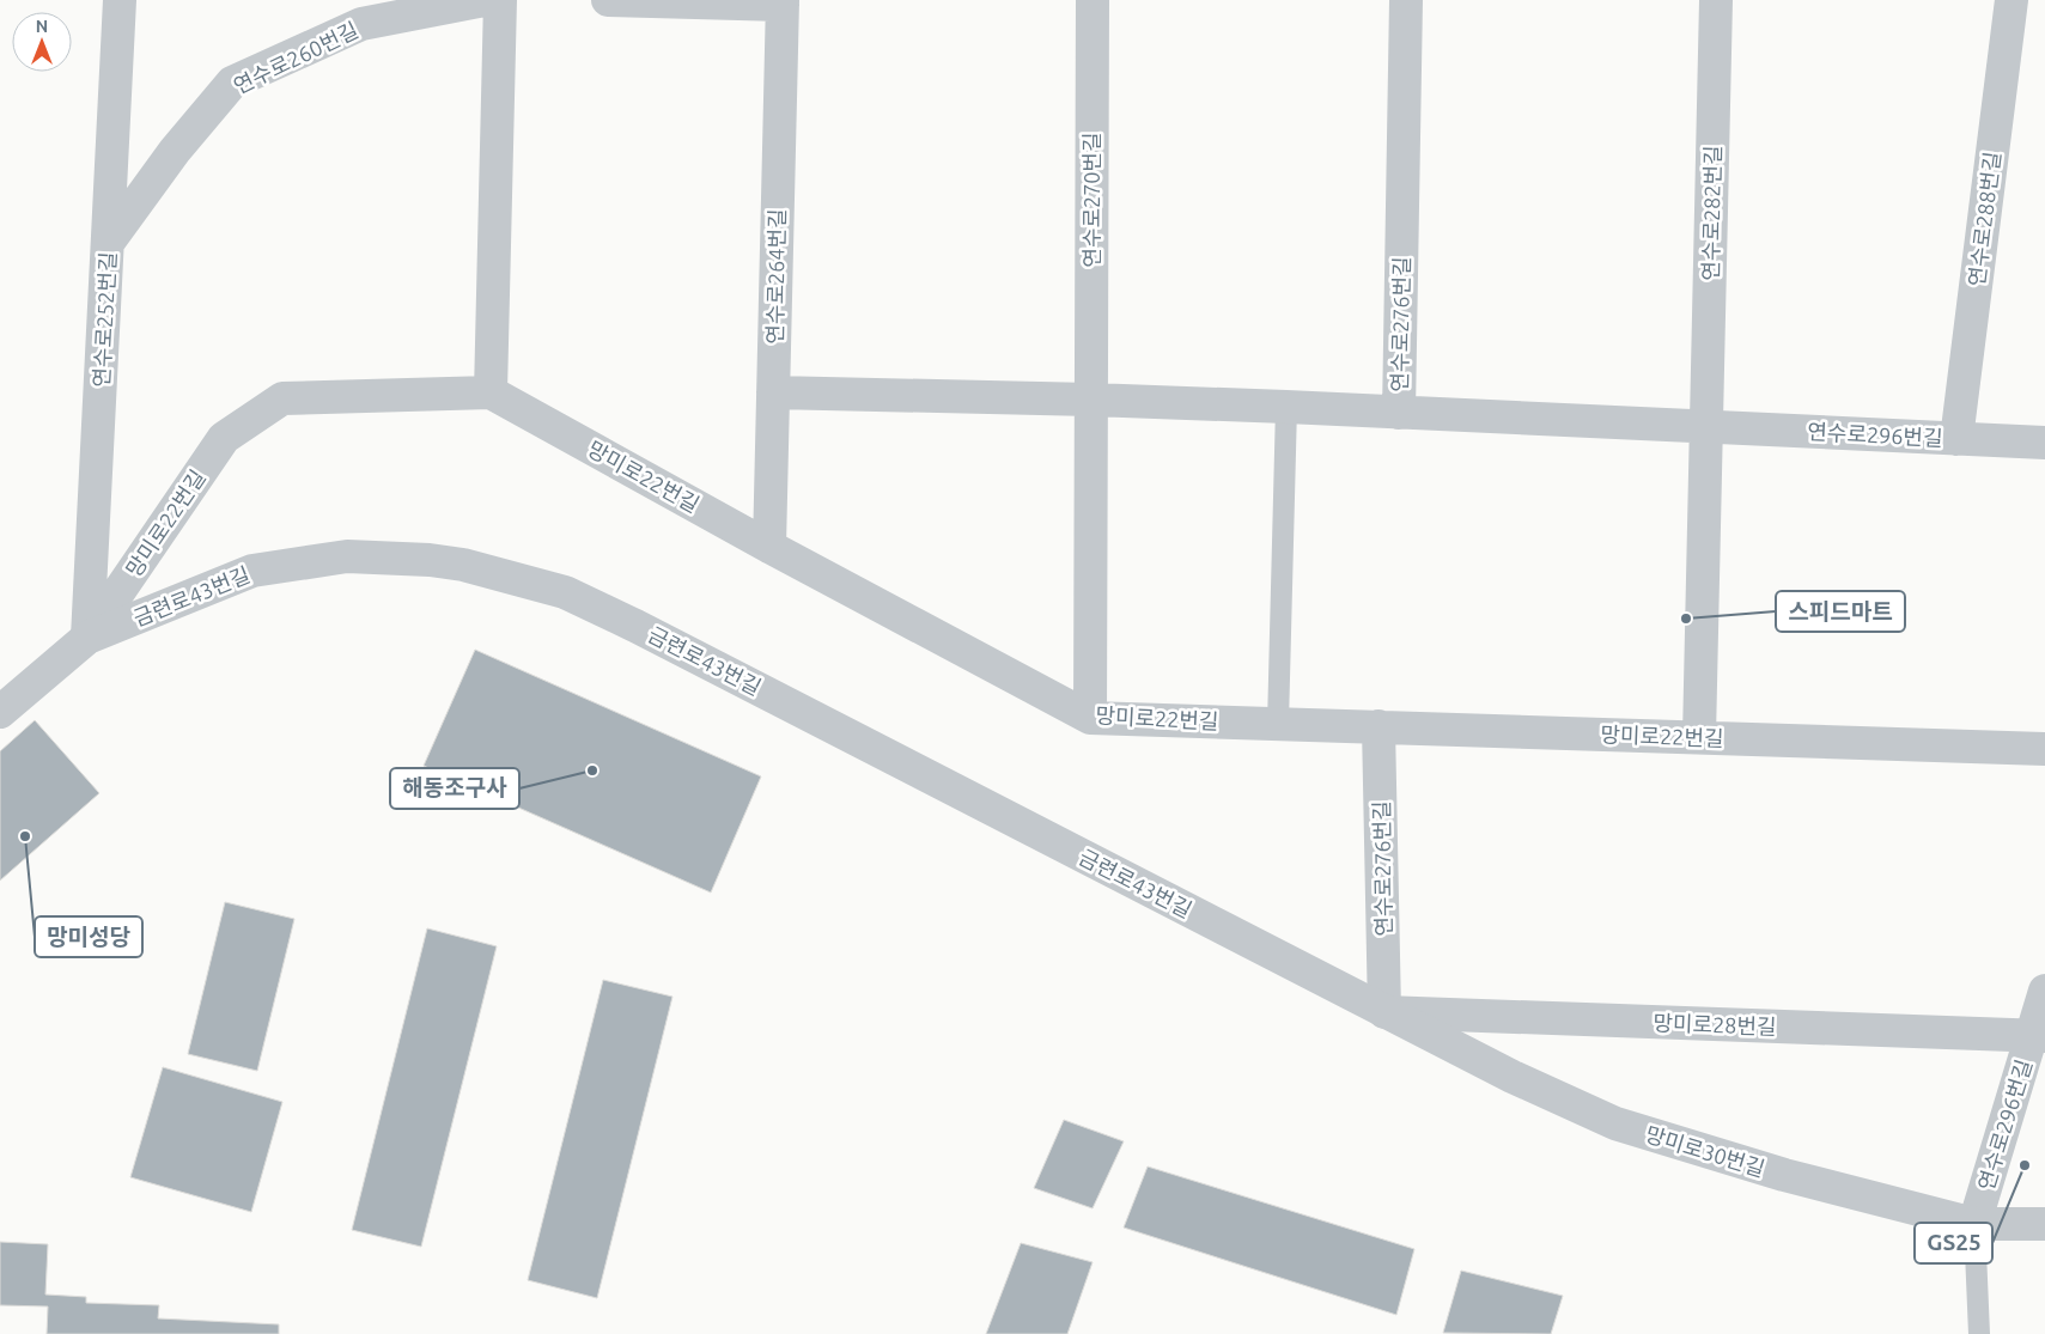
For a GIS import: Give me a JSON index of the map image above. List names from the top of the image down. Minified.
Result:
{"streets":{"street":["연수로260번길","연수로270번길","연수로282번길","연수로288번길","연수로264번길","연수로252번길","연수로276번길","연수로296번길","망미로22번길","금련로43번길","망미로28번길","망미로30번길"]},"crossings":[["연수로260번길","연수로252번길"],["연수로270번길","연수로276번길"],["연수로270번길","망미로22번길"],["연수로282번길","연수로296번길"],["연수로282번길","망미로22번길"],["연수로288번길","연수로296번길"],["연수로264번길","망미로22번길"],["연수로252번길","망미로22번길"],["연수로252번길","금련로43번길"],["연수로276번길","망미로22번길"],["연수로276번길","금련로43번길"],["연수로276번길","망미로28번길"],["연수로276번길","망미로30번길"],["연수로296번길","망미로28번길"],["연수로296번길","망미로30번길"],["망미로22번길","금련로43번길"],["금련로43번길","망미로28번길"],["금련로43번길","망미로30번길"],["망미로28번길","망미로30번길"]],"places":["스피드마트","해동조구사","망미성당","GS25"],"north":"top"}
